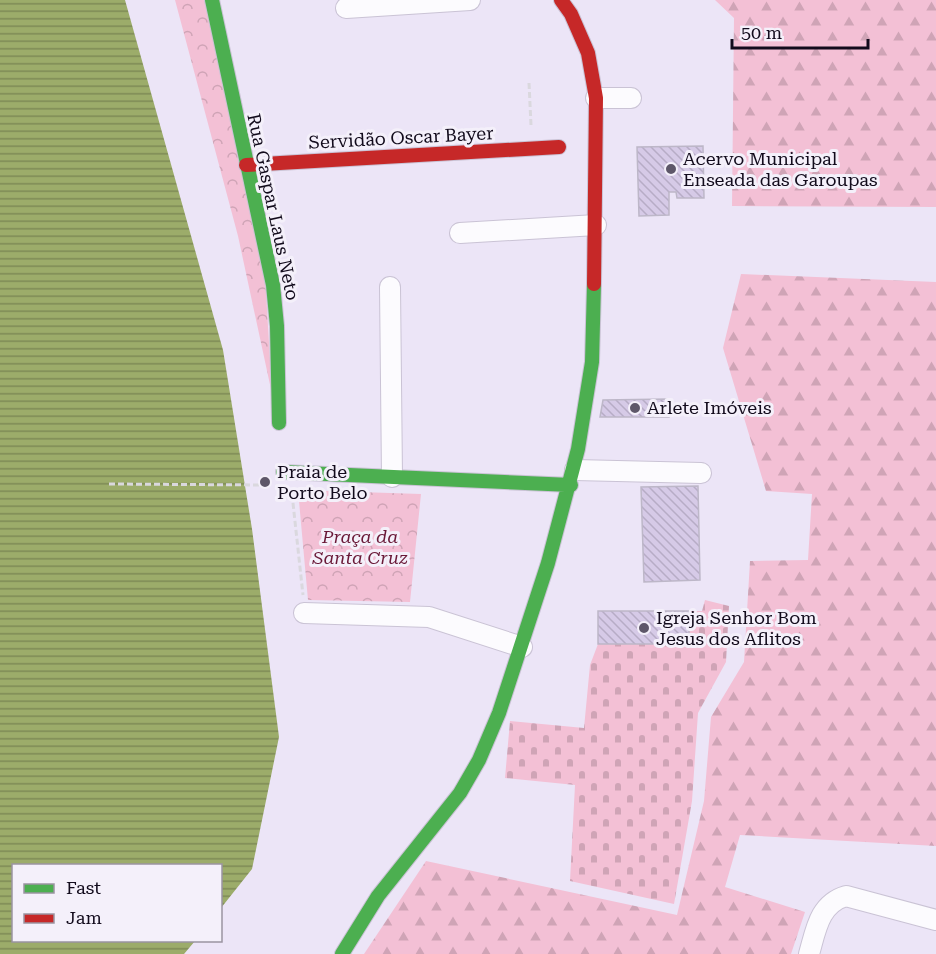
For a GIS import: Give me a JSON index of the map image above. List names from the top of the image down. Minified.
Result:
{"streets":{"street":["Servidão Oscar Bayer","Rua Gaspar Laus Neto"]},"crossings":[["Servidão Oscar Bayer","Rua Gaspar Laus Neto"]],"parks":["Praça da Santa Cruz"],"places":["Acervo Municipal Enseada das Garoupas","Arlete Imóveis","Praia de Porto Belo","Igreja Senhor Bom Jesus dos Aflitos"],"legend":["Fast","Jam"],"scale_bar":"50 m"}
